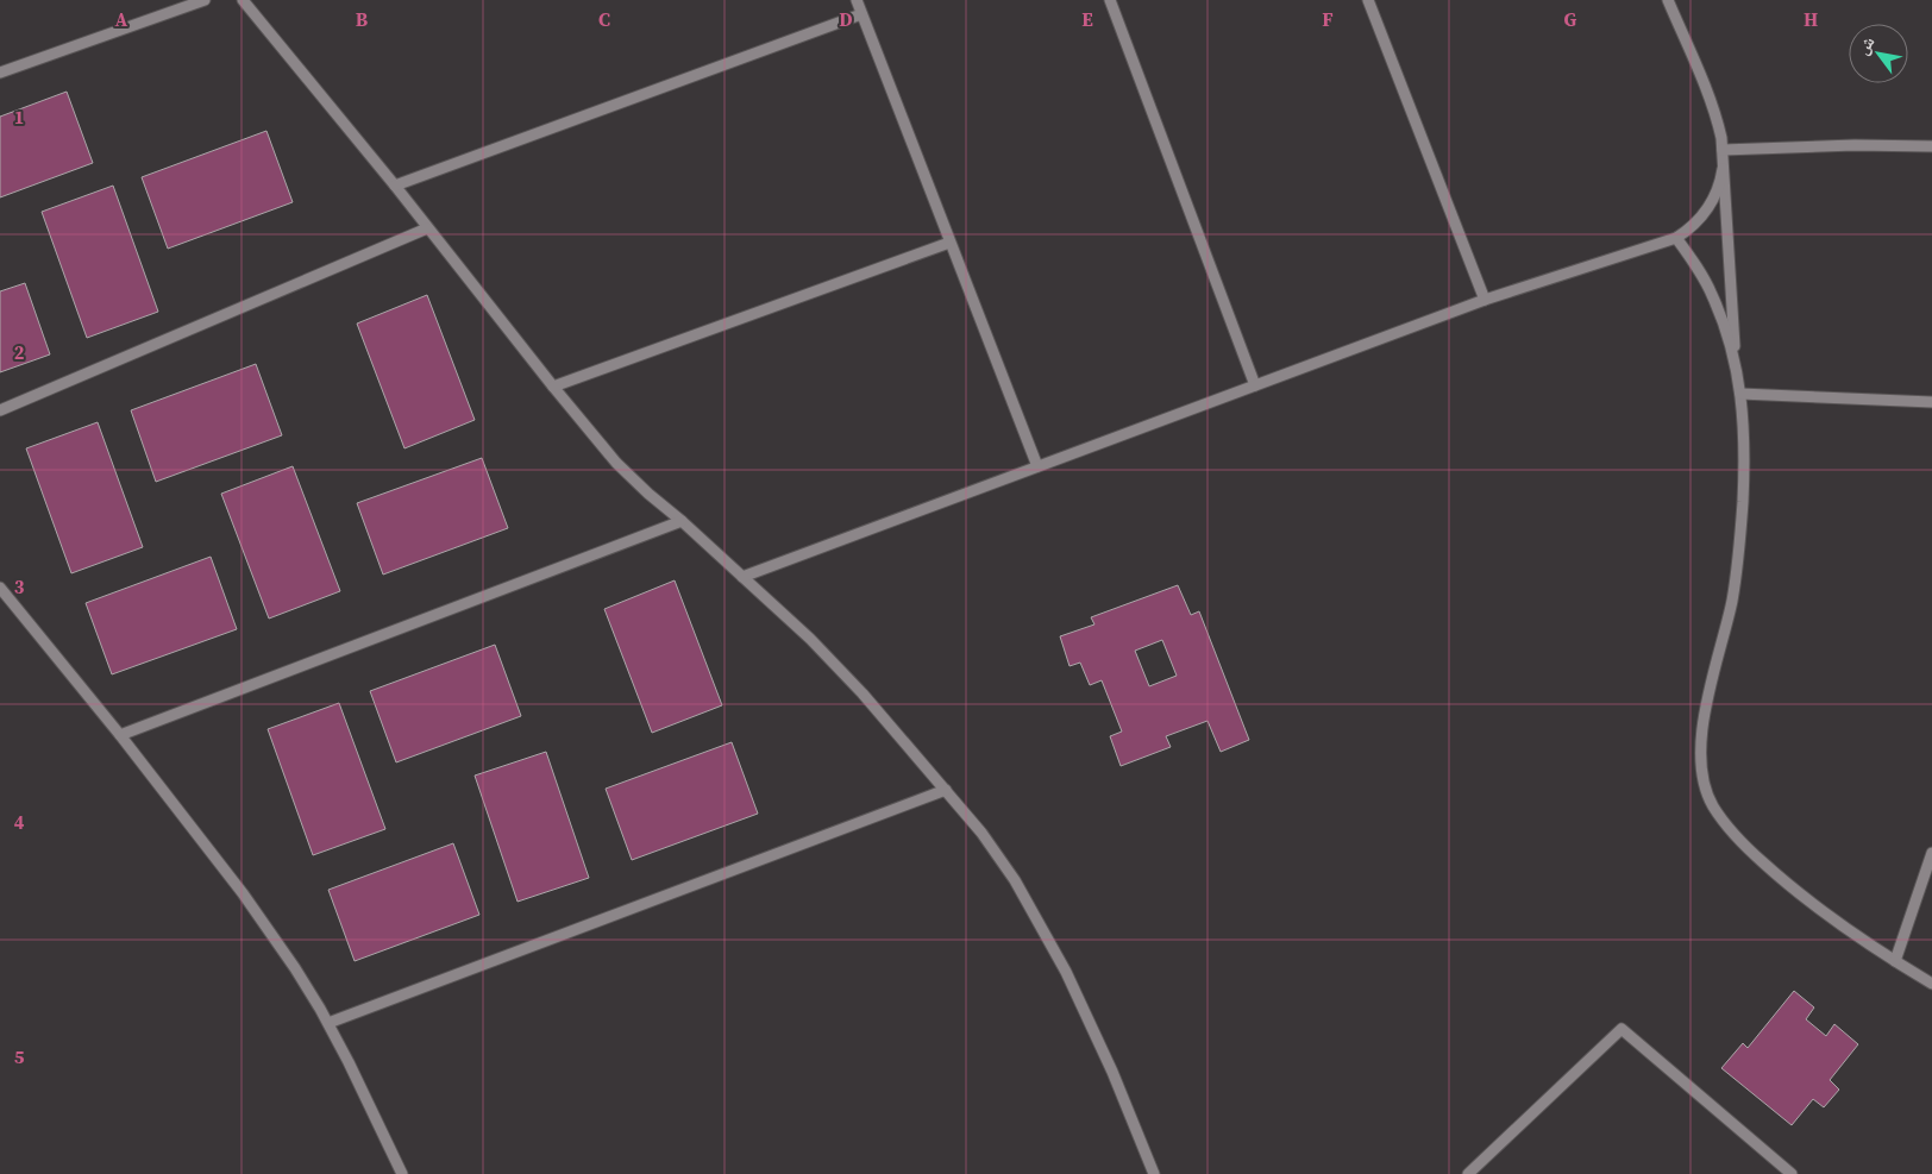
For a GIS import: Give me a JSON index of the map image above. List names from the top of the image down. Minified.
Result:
{"north":"top left","grid":{"columns":["A","B","C","D","E","F","G","H"],"rows":["1","2","3","4","5"]}}
